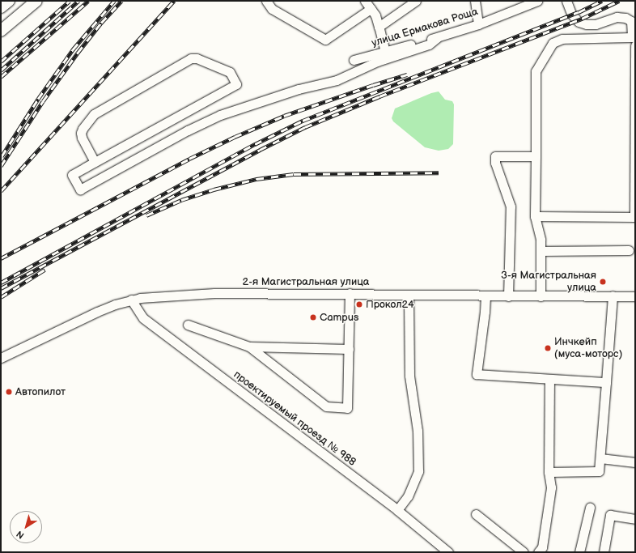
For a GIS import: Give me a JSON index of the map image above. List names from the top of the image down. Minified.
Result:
{"streets":{"street":["улица Ермакова Роща","2-я Магистральная улица","проектируемый проезд № 988"]},"crossings":[["2-я Магистральная улица","проектируемый проезд № 988"]],"places":["3-я Магистральная улица","Прокол24","Campus","Инчкейп (муса-моторс)","Автопилот"],"north":"bottom left"}
